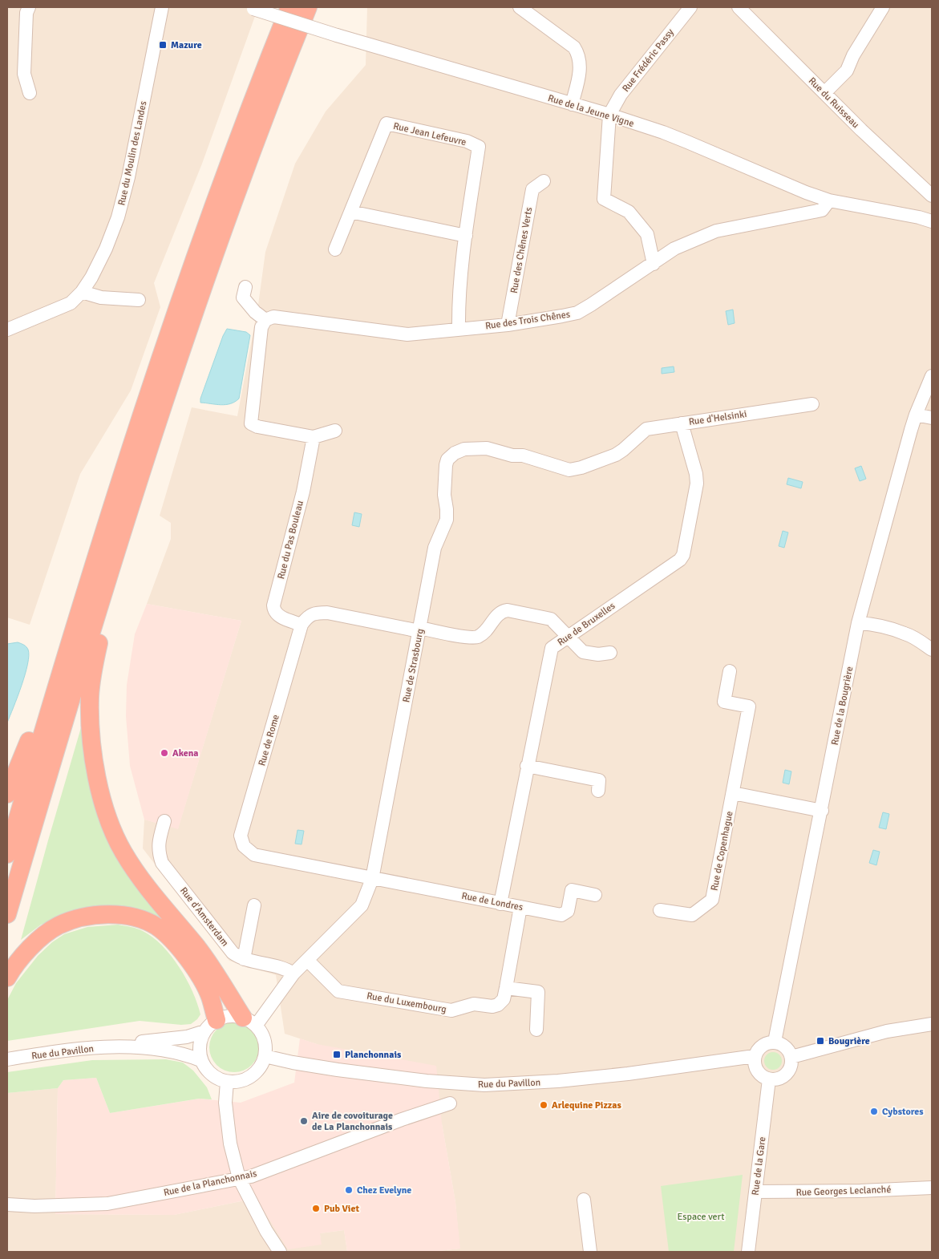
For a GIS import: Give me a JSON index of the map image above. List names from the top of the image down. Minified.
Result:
{"streets":{"street":["Rue Frédéric Passy","Rue du Ruisseau","Rue de la Jeune Vigne","Rue Jean Lefeuvre","Rue du Moulin des Landes","Rue des Chênes Verts","Rue des Trois Chênes","Rue d'Helsinki","Rue du Pas Bouleau","Rue de Bruxelles","Rue de Strasbourg","Rue de la Bougrière","Rue de Rome","Rue de Copenhague","Rue de Londres","Rue d'Amsterdam","Rue du Luxembourg","Rue du Pavillon","Rue de la Gare","Rue de la Planchonnais","Rue Georges Leclanché"]},"crossings":[["Rue Frédéric Passy","Rue de la Jeune Vigne"],["Rue de la Jeune Vigne","Rue des Trois Chênes"],["Rue Jean Lefeuvre","Rue des Trois Chênes"],["Rue des Chênes Verts","Rue des Trois Chênes"],["Rue d'Helsinki","Rue de Bruxelles"],["Rue d'Helsinki","Rue de Strasbourg"],["Rue du Pas Bouleau","Rue de Rome"],["Rue de Bruxelles","Rue de Londres"],["Rue de Strasbourg","Rue de Rome"],["Rue de Strasbourg","Rue de Londres"],["Rue de Strasbourg","Rue d'Amsterdam"],["Rue de Strasbourg","Rue du Luxembourg"],["Rue de Strasbourg","Rue du Pavillon"],["Rue de la Bougrière","Rue du Pavillon"],["Rue de la Bougrière","Rue de la Gare"],["Rue de Rome","Rue de Londres"],["Rue de Londres","Rue du Luxembourg"],["Rue du Pavillon","Rue de la Gare"],["Rue de la Gare","Rue Georges Leclanché"]],"parks":["Espace vert"],"places":{"transit":["Mazure","Bougrière","Planchonnais"],"other":["Akena","Arlequine Pizzas","Cybstores","Aire de covoiturage de La Planchonnais","Chez Evelyne","Pub Viet"]}}
